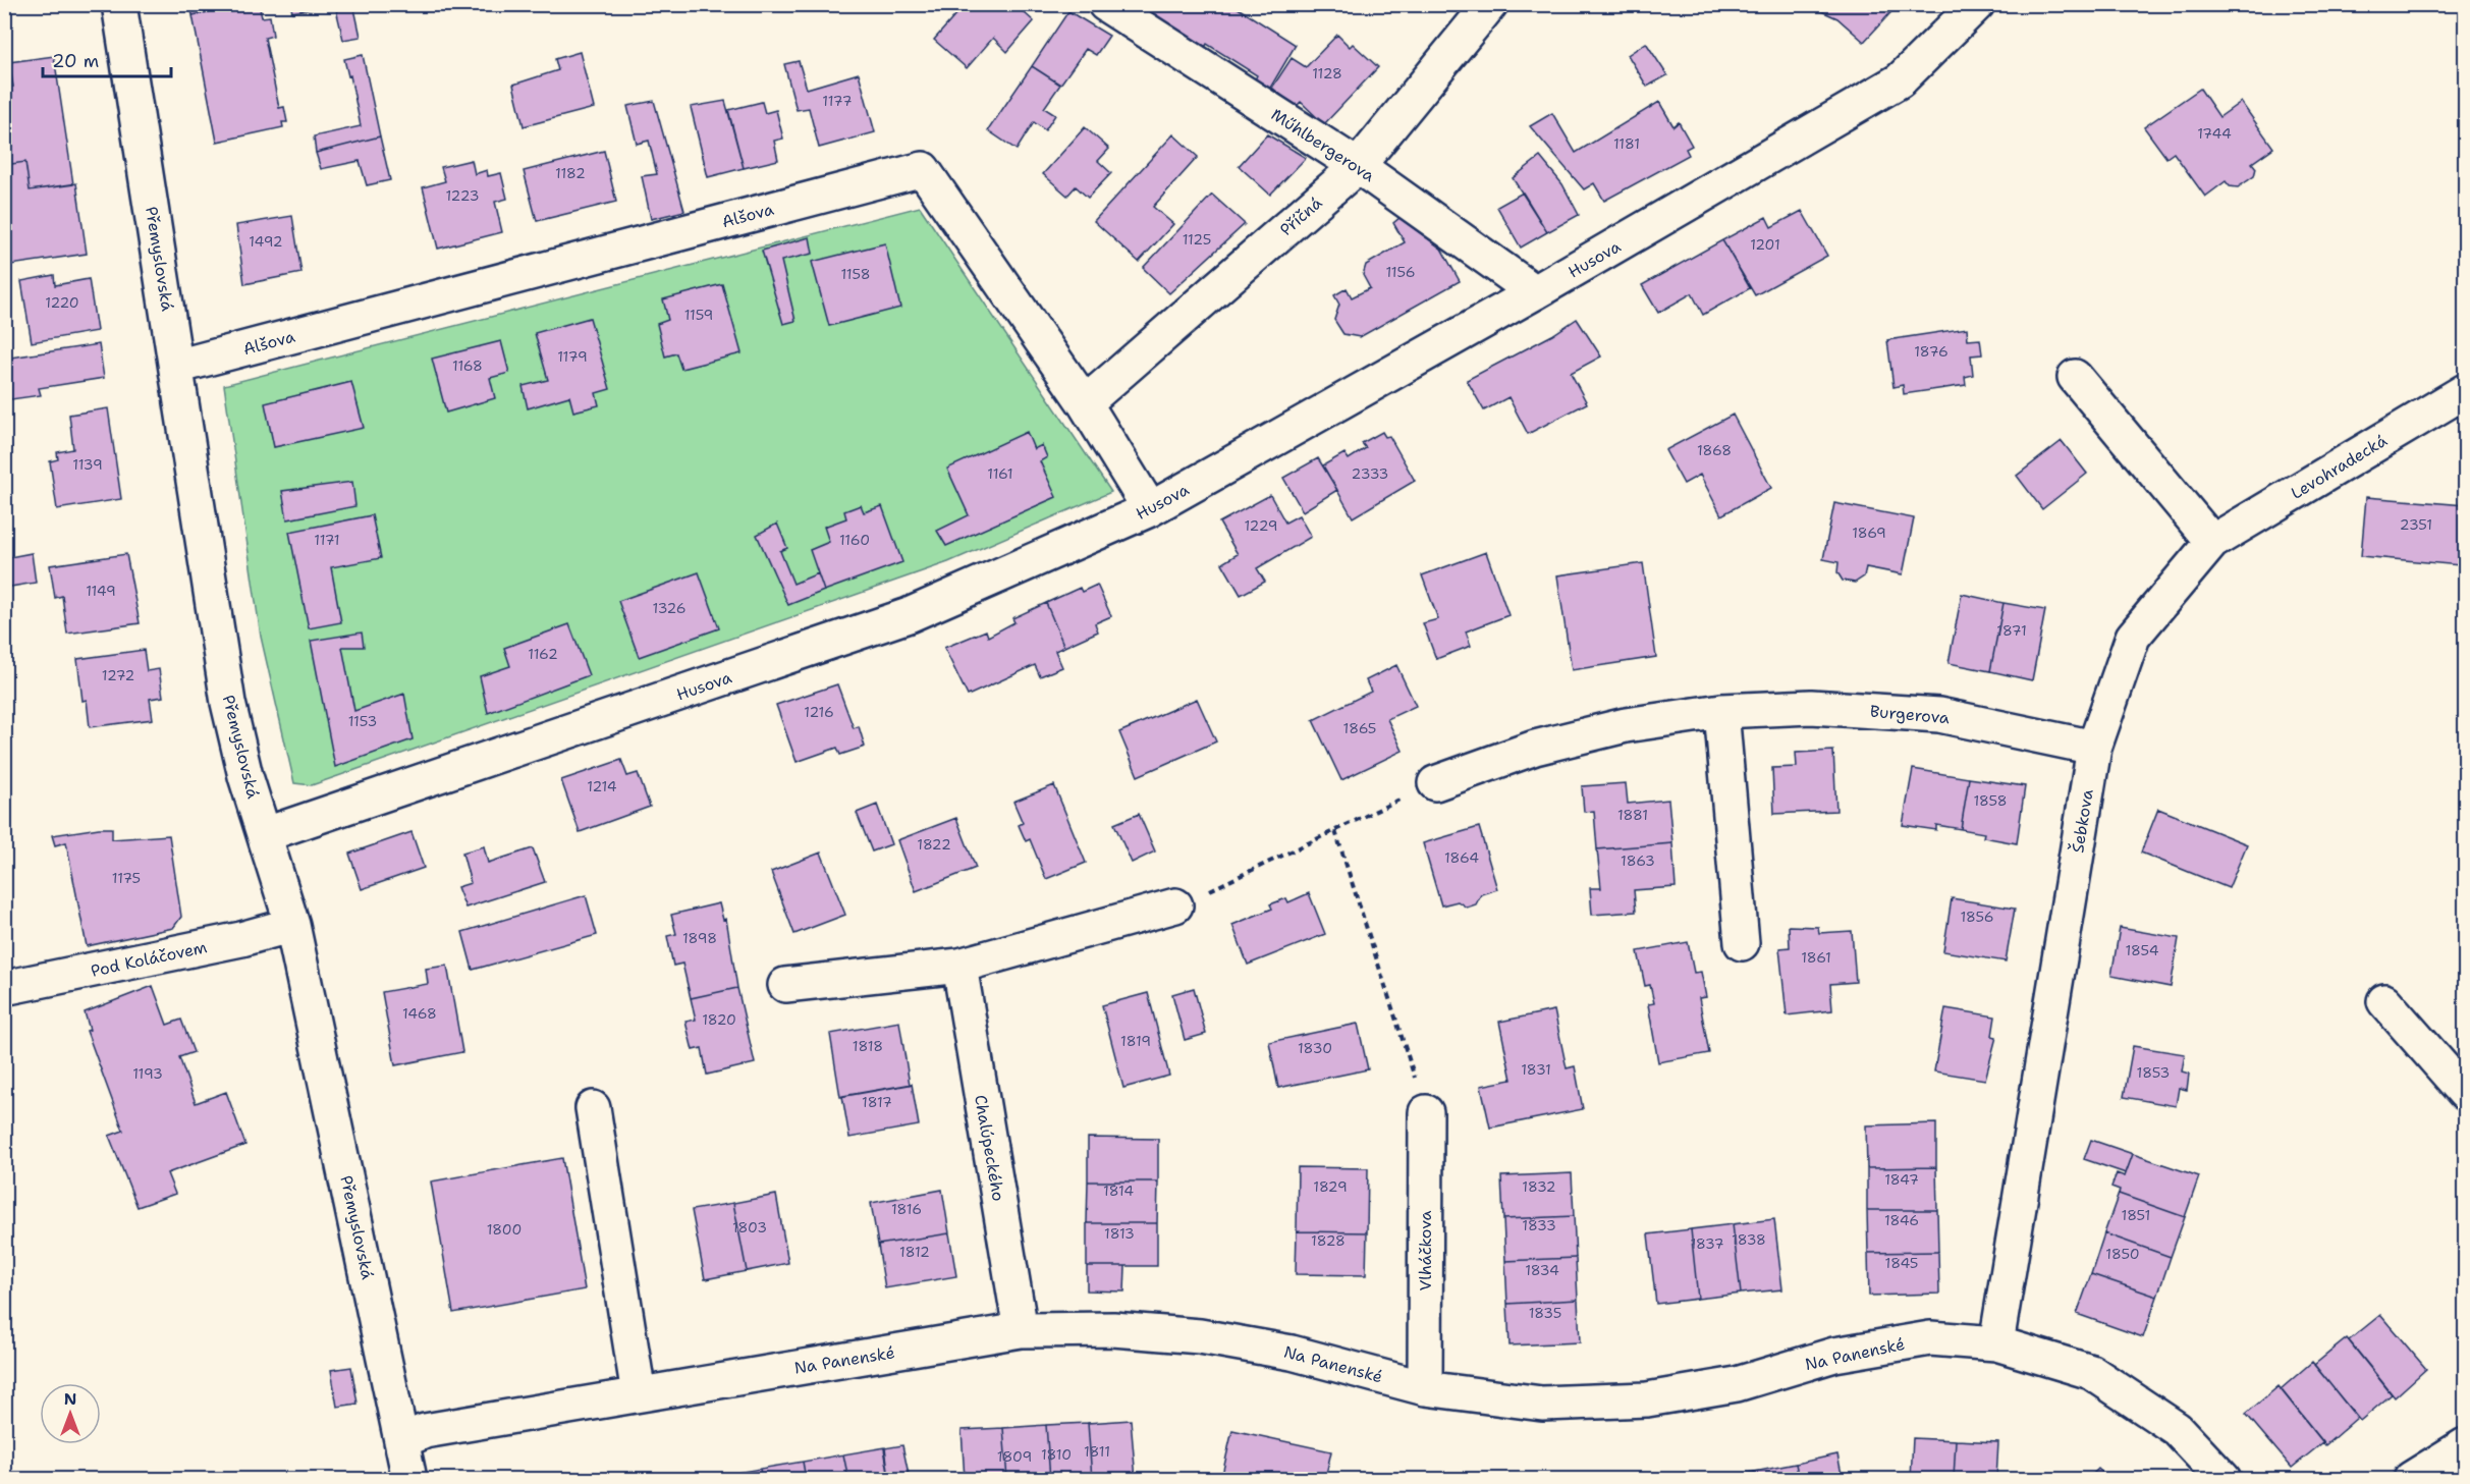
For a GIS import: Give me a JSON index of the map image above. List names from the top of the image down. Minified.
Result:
{"streets":{"street":["Műhlbergerova","Alšova","Příčná","Přemyslovská","Husova","Levohradecká","Burgerova","Šebkova","Pod Koláčovem","Chalúpeckého","Vlháčkova","Na Panenské"]},"crossings":[["Műhlbergerova","Příčná"],["Műhlbergerova","Husova"],["Alšova","Příčná"],["Alšova","Přemyslovská"],["Alšova","Husova"],["Přemyslovská","Husova"],["Přemyslovská","Pod Koláčovem"],["Přemyslovská","Na Panenské"],["Levohradecká","Šebkova"],["Burgerova","Šebkova"],["Šebkova","Na Panenské"],["Chalúpeckého","Na Panenské"],["Vlháčkova","Na Panenské"]],"house_numbers":["1128","1177","1744","1181","1182","1223","1125","1492","1201","1156","1158","1220","1159","1876","1179","1168","1868","1139","1161","2333","2351","1229","1869","1171","1160","1149","1326","1871","1162","1272","1216","1153","1865","1214","1858","1881","1822","1864","1863","1175","1856","1898","1854","1861","1468","1820","1819","1818","1830","1831","1853","1193","1817","1847","1829","1832","1814","1816","1851","1846","1833","1803","1800","1813","1838","1828","1837","1812","1850","1845","1834","1835","1811","1810","1809"],"scale_bar":"20 m","north":"top"}
